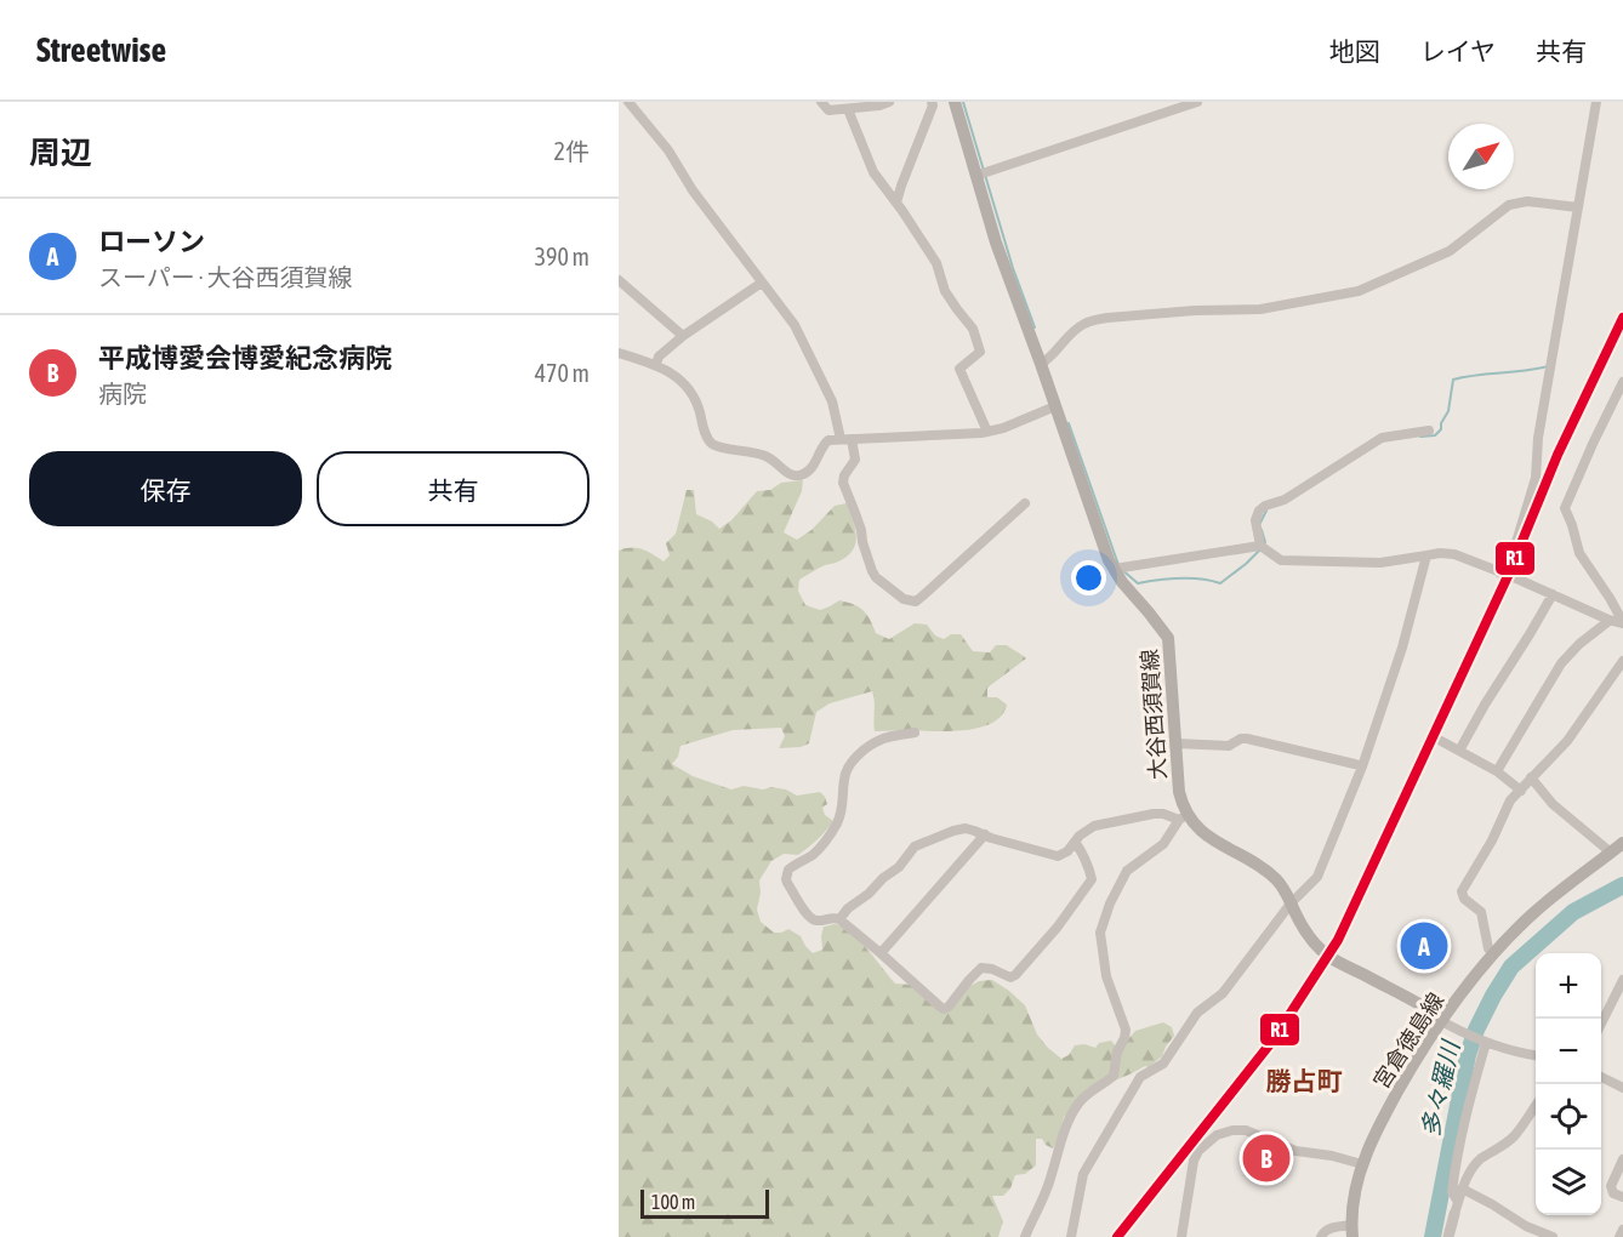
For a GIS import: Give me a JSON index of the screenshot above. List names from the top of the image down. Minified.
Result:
{"streets":{"main road":["大谷西須賀線","宮倉徳島線"]},"districts":["勝占町"],"water":["多々羅川"],"lines":["transit line R1"],"scale_bar":"100 m","north":"top right","page":{"header":"Streetwise","nav":["地図","レイヤ","共有"],"heading":["周辺","2件"],"list":[{"mark":"A","name":"ローソン","note":"スーパー · 大谷西須賀線","value":"390 m"},{"mark":"B","name":"平成博愛会博愛紀念病院","note":"病院","value":"470 m"}],"buttons":["保存","共有"],"pins":["A","B"],"map_buttons":["+","−"],"scale":"100 m"}}
